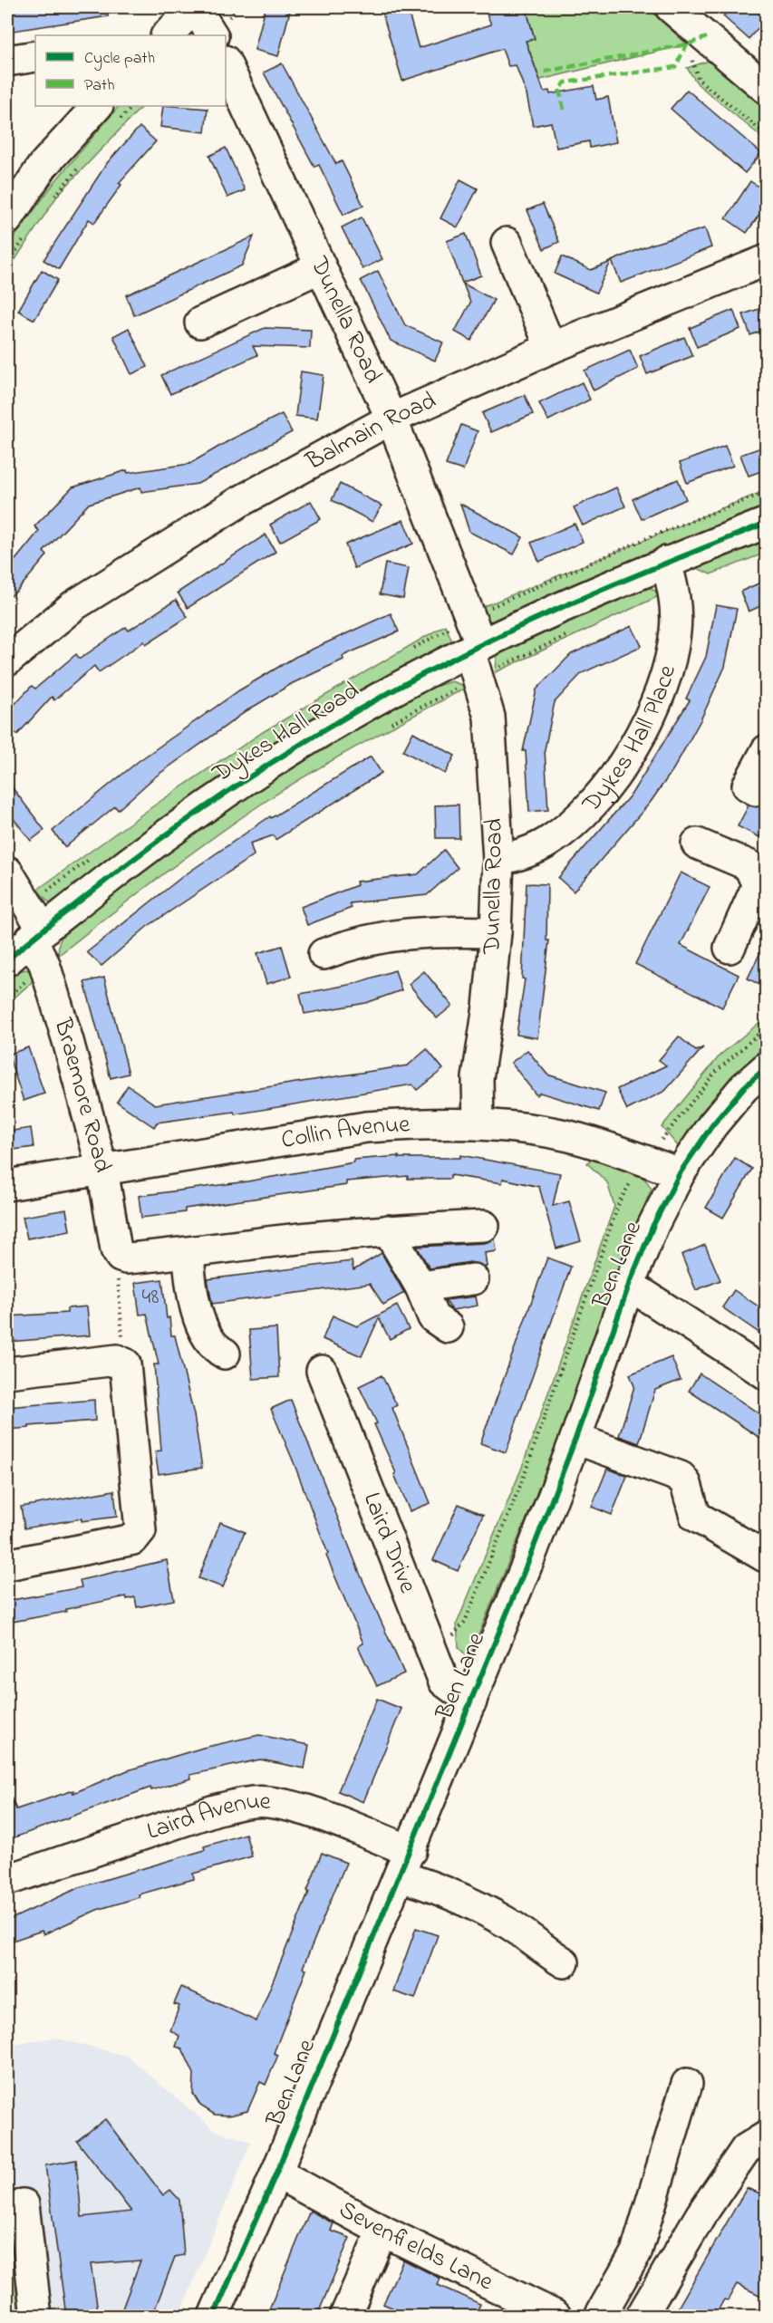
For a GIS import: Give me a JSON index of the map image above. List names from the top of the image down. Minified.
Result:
{"streets":{"street":["Dunella Road","Balmain Road","Dykes Hall Road","Dykes Hall Place","Braemore Road","Collin Avenue","Ben Lane","Laird Drive","Laird Avenue","Sevenfields Lane"]},"crossings":[["Dunella Road","Balmain Road"],["Dunella Road","Dykes Hall Road"],["Dunella Road","Dykes Hall Place"],["Dunella Road","Collin Avenue"],["Dykes Hall Road","Dykes Hall Place"],["Dykes Hall Road","Braemore Road"],["Braemore Road","Collin Avenue"],["Collin Avenue","Ben Lane"],["Ben Lane","Laird Drive"],["Ben Lane","Laird Avenue"],["Ben Lane","Sevenfields Lane"]],"house_numbers":["48"],"legend":["Cycle path","Path"]}
